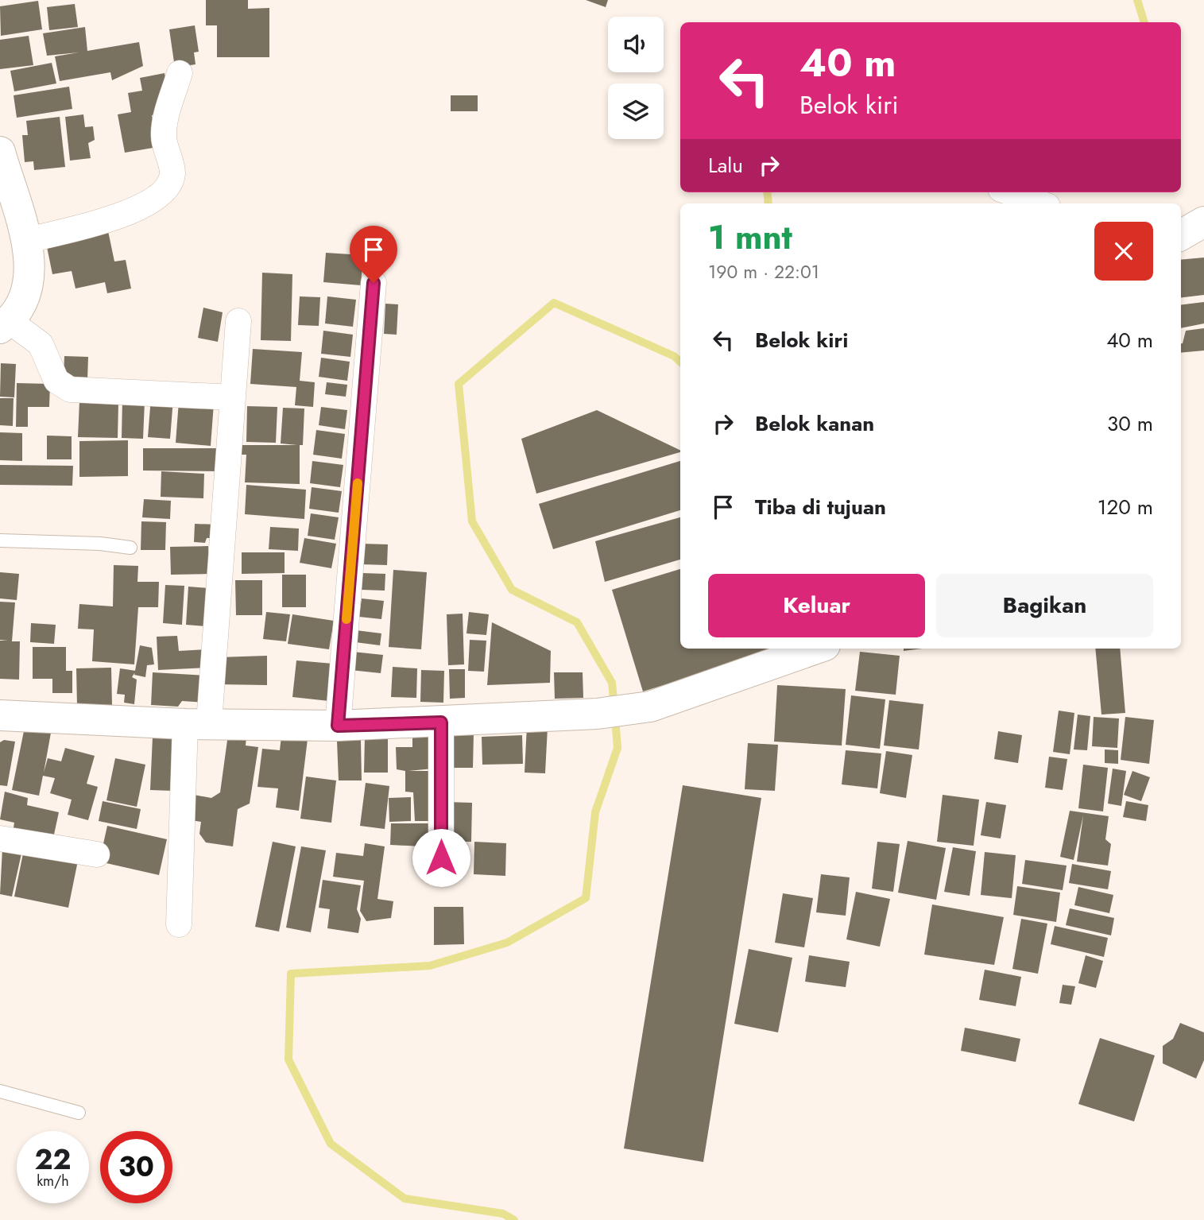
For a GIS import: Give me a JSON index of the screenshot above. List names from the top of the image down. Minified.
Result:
{"page":{"turn":["40 m","Belok kiri"],"then":"Lalu","heading":["1 mnt","190 m · 22:01"],"list":[{"name":"Belok kiri","value":"40 m"},{"name":"Belok kanan","value":"30 m"},{"name":"Tiba di tujuan","value":"120 m"}],"buttons":["Keluar","Bagikan"],"speed":"22 km/h","limit":"30"}}
